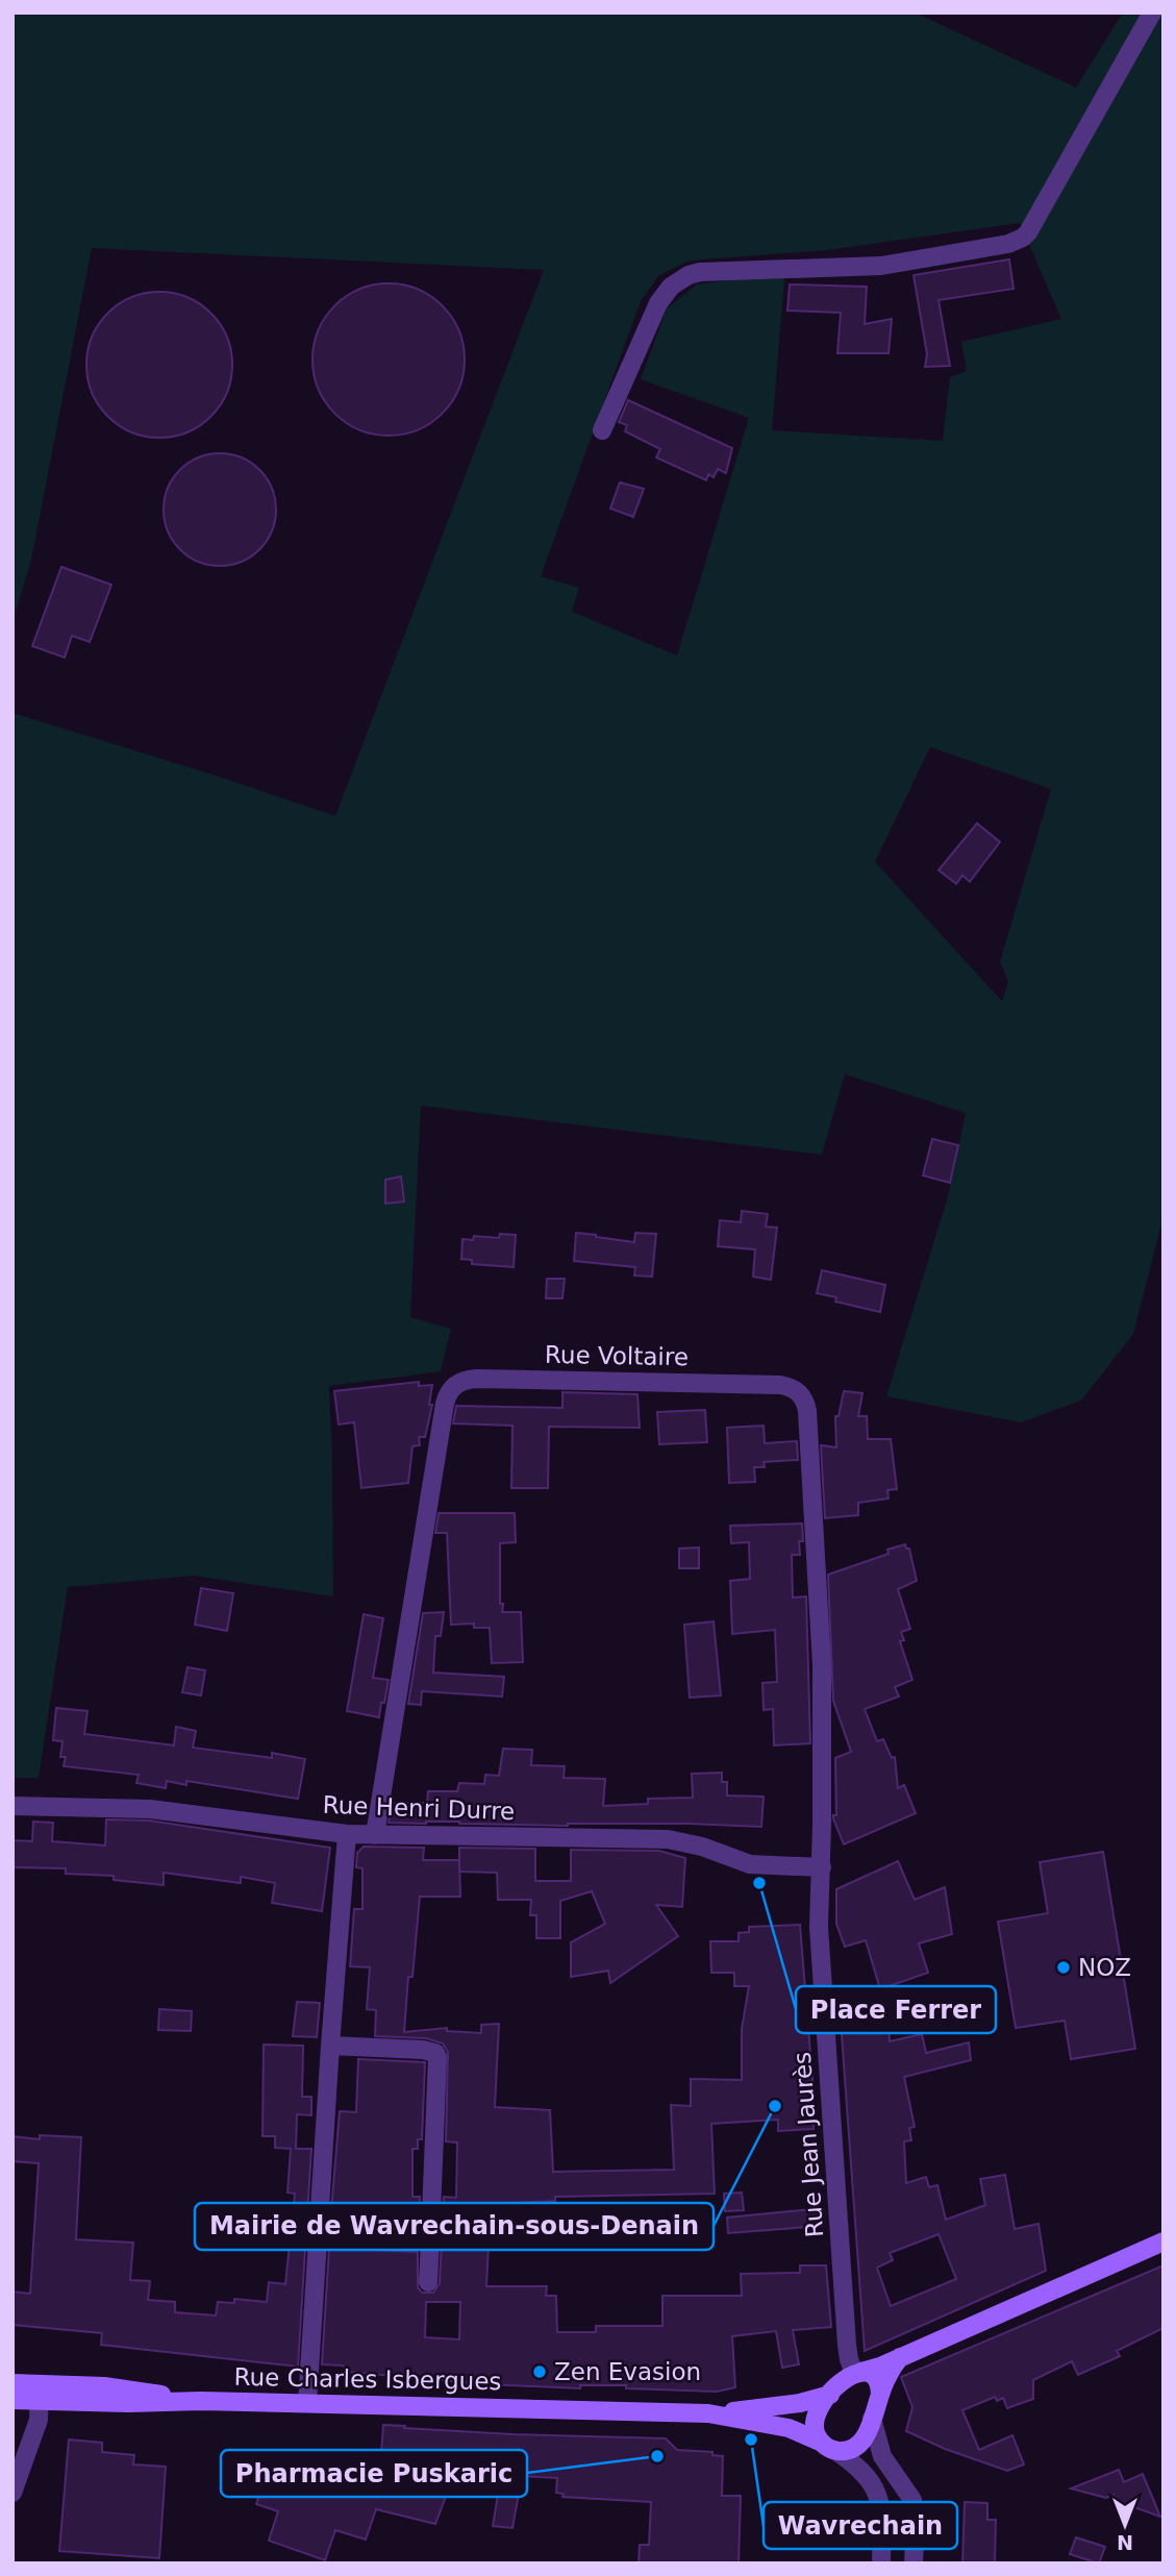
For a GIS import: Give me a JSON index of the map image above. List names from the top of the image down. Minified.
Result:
{"streets":{"main road":["Rue Charles Isbergues"],"street":["Rue Voltaire","Rue Henri Durre","Rue Jean Jaurès"]},"crossings":[["Rue Voltaire","Rue Henri Durre"],["Rue Voltaire","Rue Jean Jaurès"],["Rue Henri Durre","Rue Jean Jaurès"],["Rue Jean Jaurès","Rue Charles Isbergues"]],"places":["Place Ferrer","NOZ","Mairie de Wavrechain-sous-Denain","Zen Evasion","Wavrechain","Pharmacie Puskaric"],"north":"bottom"}
